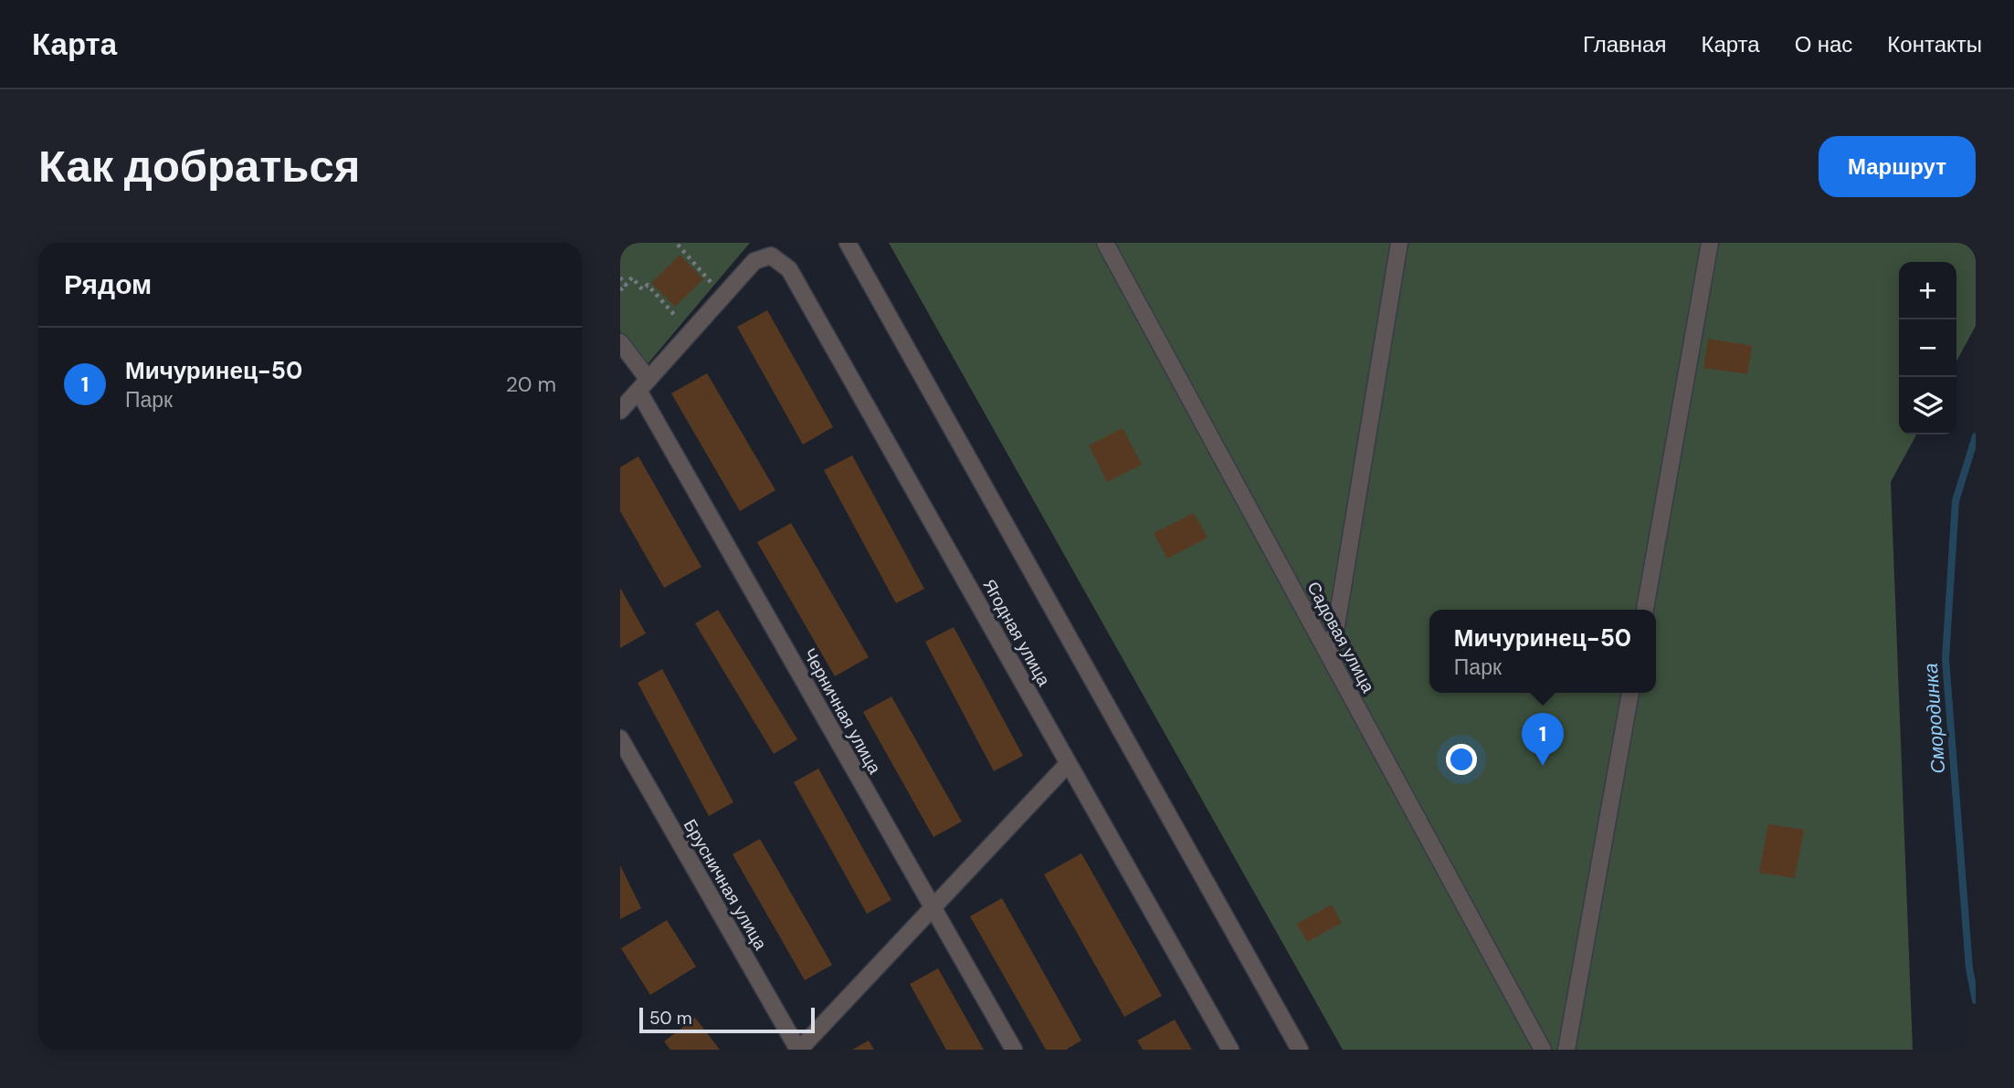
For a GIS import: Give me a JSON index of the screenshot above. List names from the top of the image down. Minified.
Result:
{"streets":{"street":["Ягодная улица","Садовая улица","Черничная улица","Брусничная улица"]},"crossings":[["Ягодная улица","Черничная улица"]],"water":["Смородинка"],"scale_bar":"50 m","page":{"header":"Карта","nav":["Главная","Карта","О нас","Контакты"],"buttons":"Маршрут","title":"Как добраться","heading":"Рядом","map_buttons":["+","−"],"list":[{"mark":"1","name":"Мичуринец-50","note":"Парк","value":"20 m"}],"popup":["Мичуринец-50","Парк"],"pins":"1","scale":"50 m"}}
